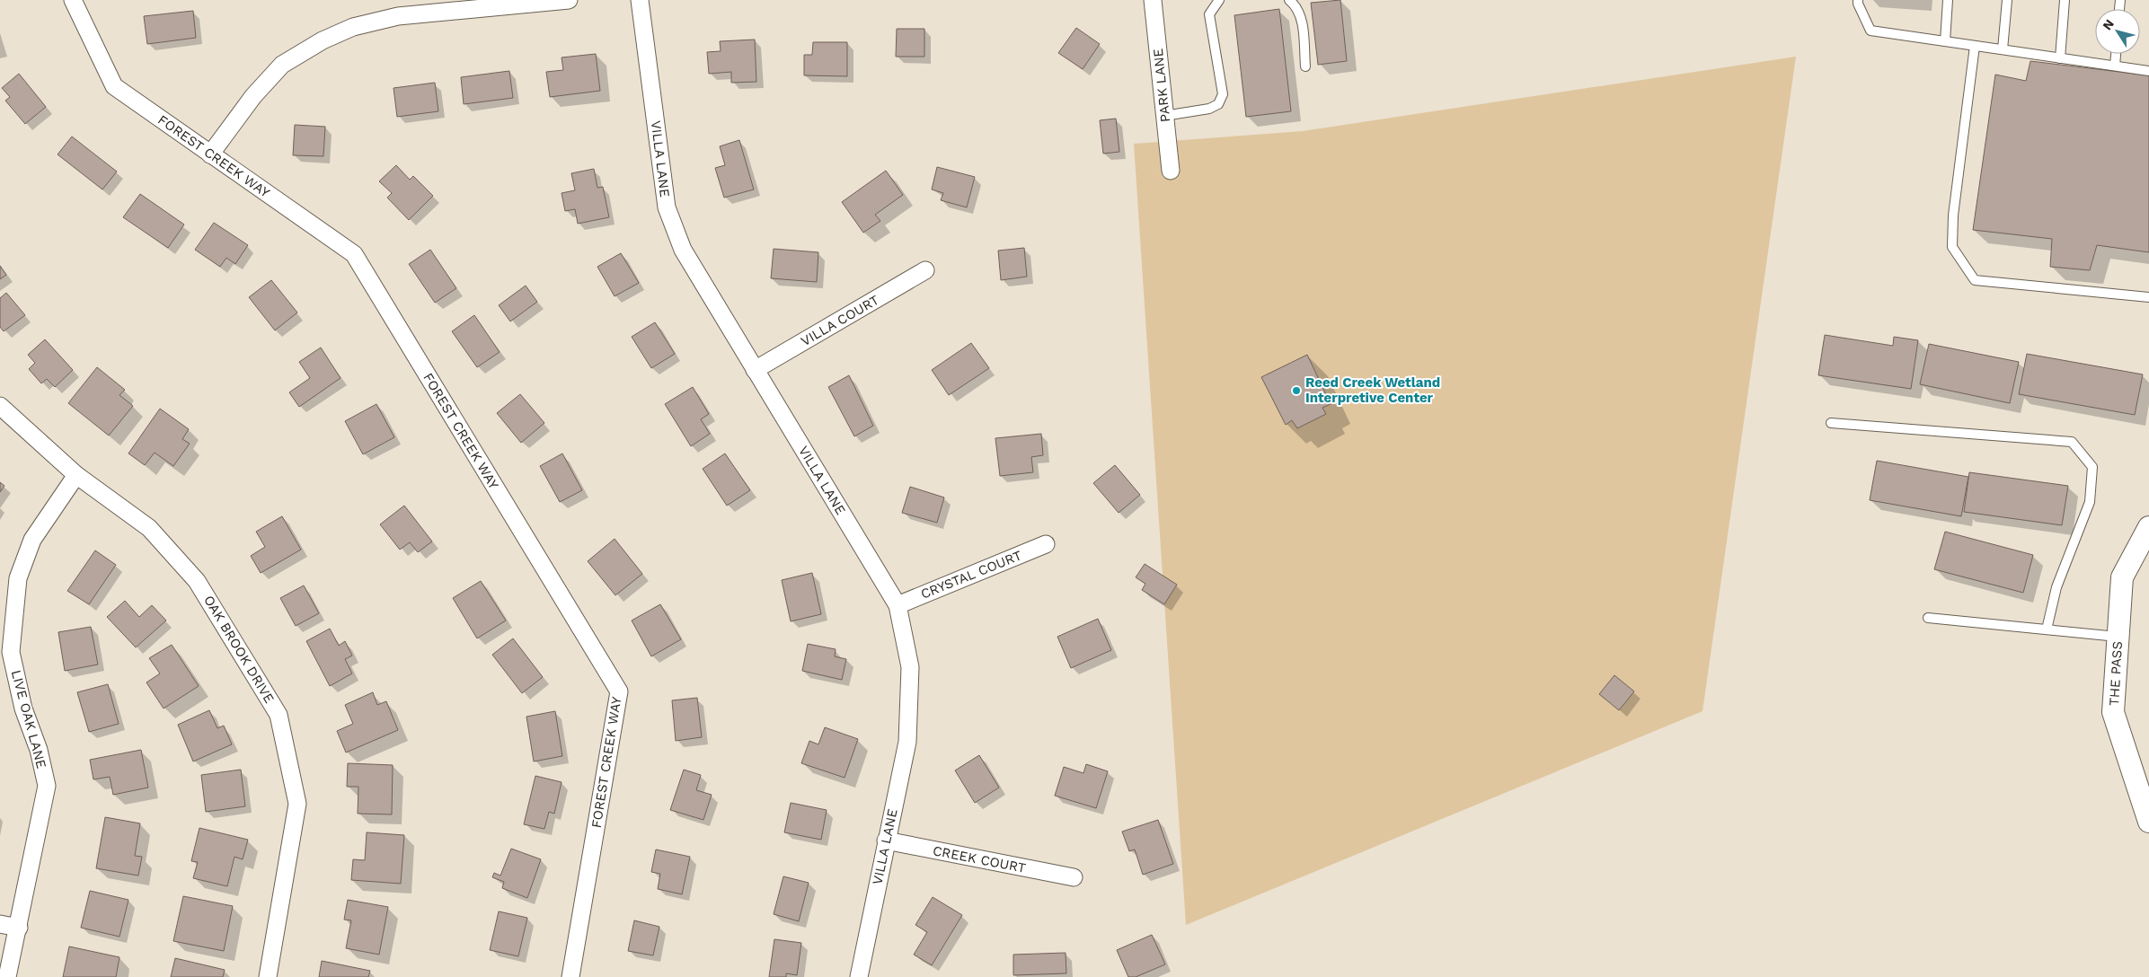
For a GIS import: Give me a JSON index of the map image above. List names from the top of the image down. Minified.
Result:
{"streets":{"street":["PARK LANE","FOREST CREEK WAY","VILLA LANE","VILLA COURT","CRYSTAL COURT","OAK BROOK DRIVE","THE PASS","LIVE OAK LANE","CREEK COURT"]},"crossings":[["VILLA LANE","VILLA COURT"],["VILLA LANE","CRYSTAL COURT"],["VILLA LANE","CREEK COURT"],["OAK BROOK DRIVE","LIVE OAK LANE"]],"places":["Reed Creek Wetland Interpretive Center"],"north":"top left"}
